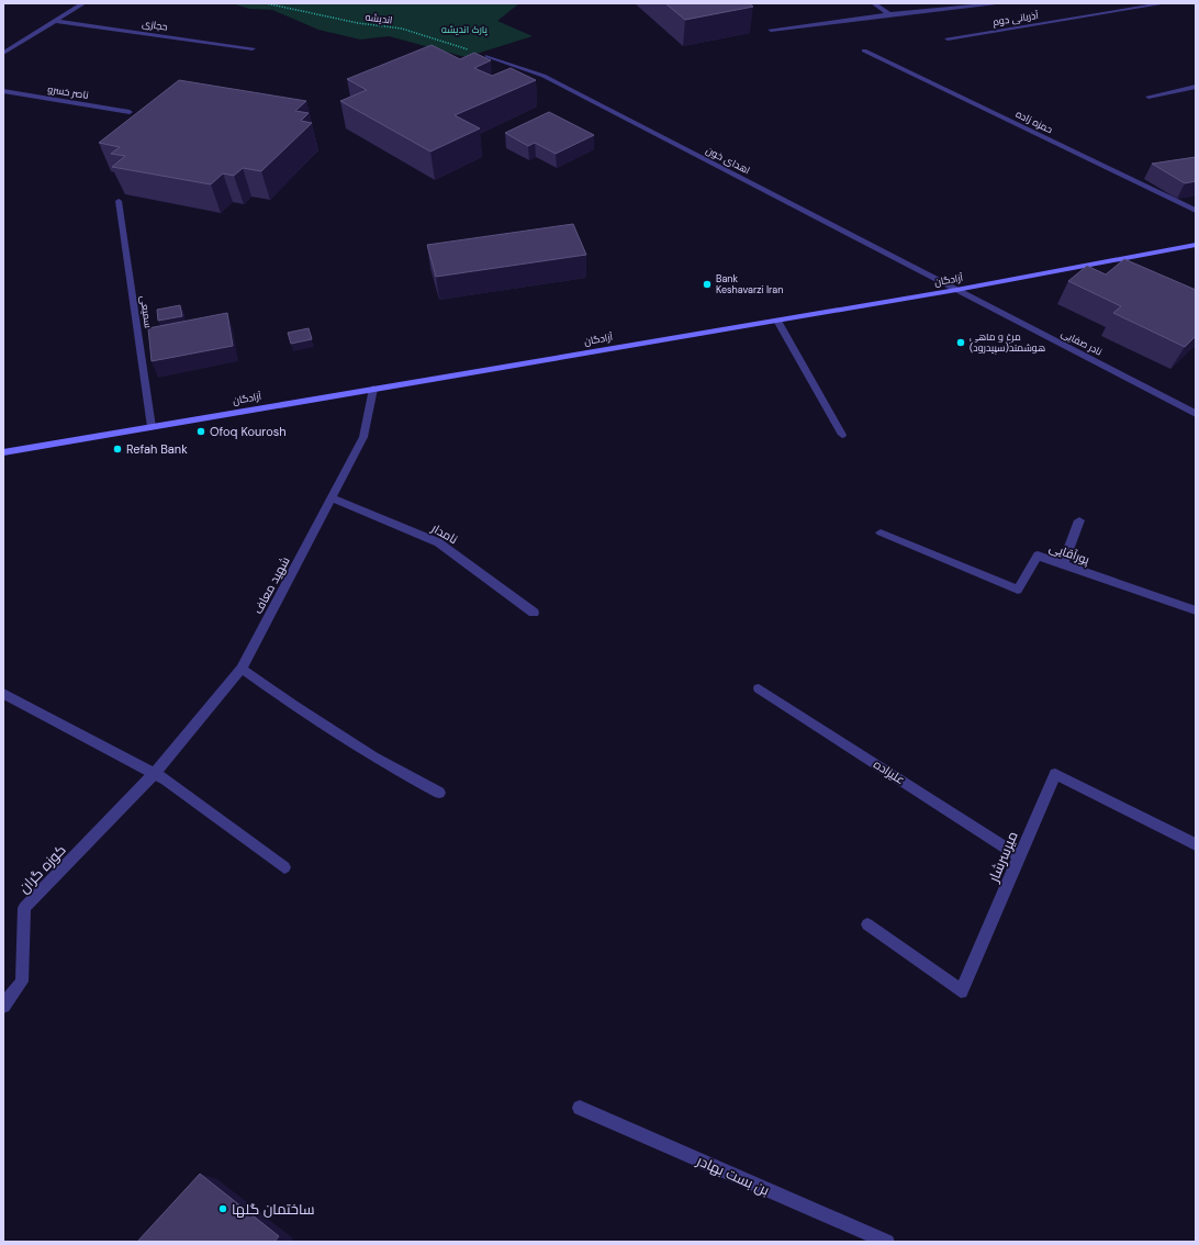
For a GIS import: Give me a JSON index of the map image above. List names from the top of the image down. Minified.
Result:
{"streets":{"main road":["آزادگان"],"street":["آذربانی دوم","حجازی","ناصر خسرو","حمزه زاده","اهدای خون","سمیعی","نادر صفایی","نامدار","پورآقایی","شهید معاف","علیزاده","میرسرشار","کوزه گران","بن بست بهادر"],"path":["اندیشه"]},"crossings":[["اندیشه","اهدای خون"],["اهدای خون","آزادگان"],["اهدای خون","نادر صفایی"],["آزادگان","سمیعی"],["آزادگان","نادر صفایی"],["آزادگان","شهید معاف"],["نامدار","شهید معاف"],["شهید معاف","کوزه گران"],["علیزاده","میرسرشار"]],"parks":["پارک اندیشه"],"places":["Bank Keshavarzi Iran","مرغ و ماهی هوشمند(سپیدرود)","Ofoq Kourosh","Refah Bank","ساختمان گلها"]}
